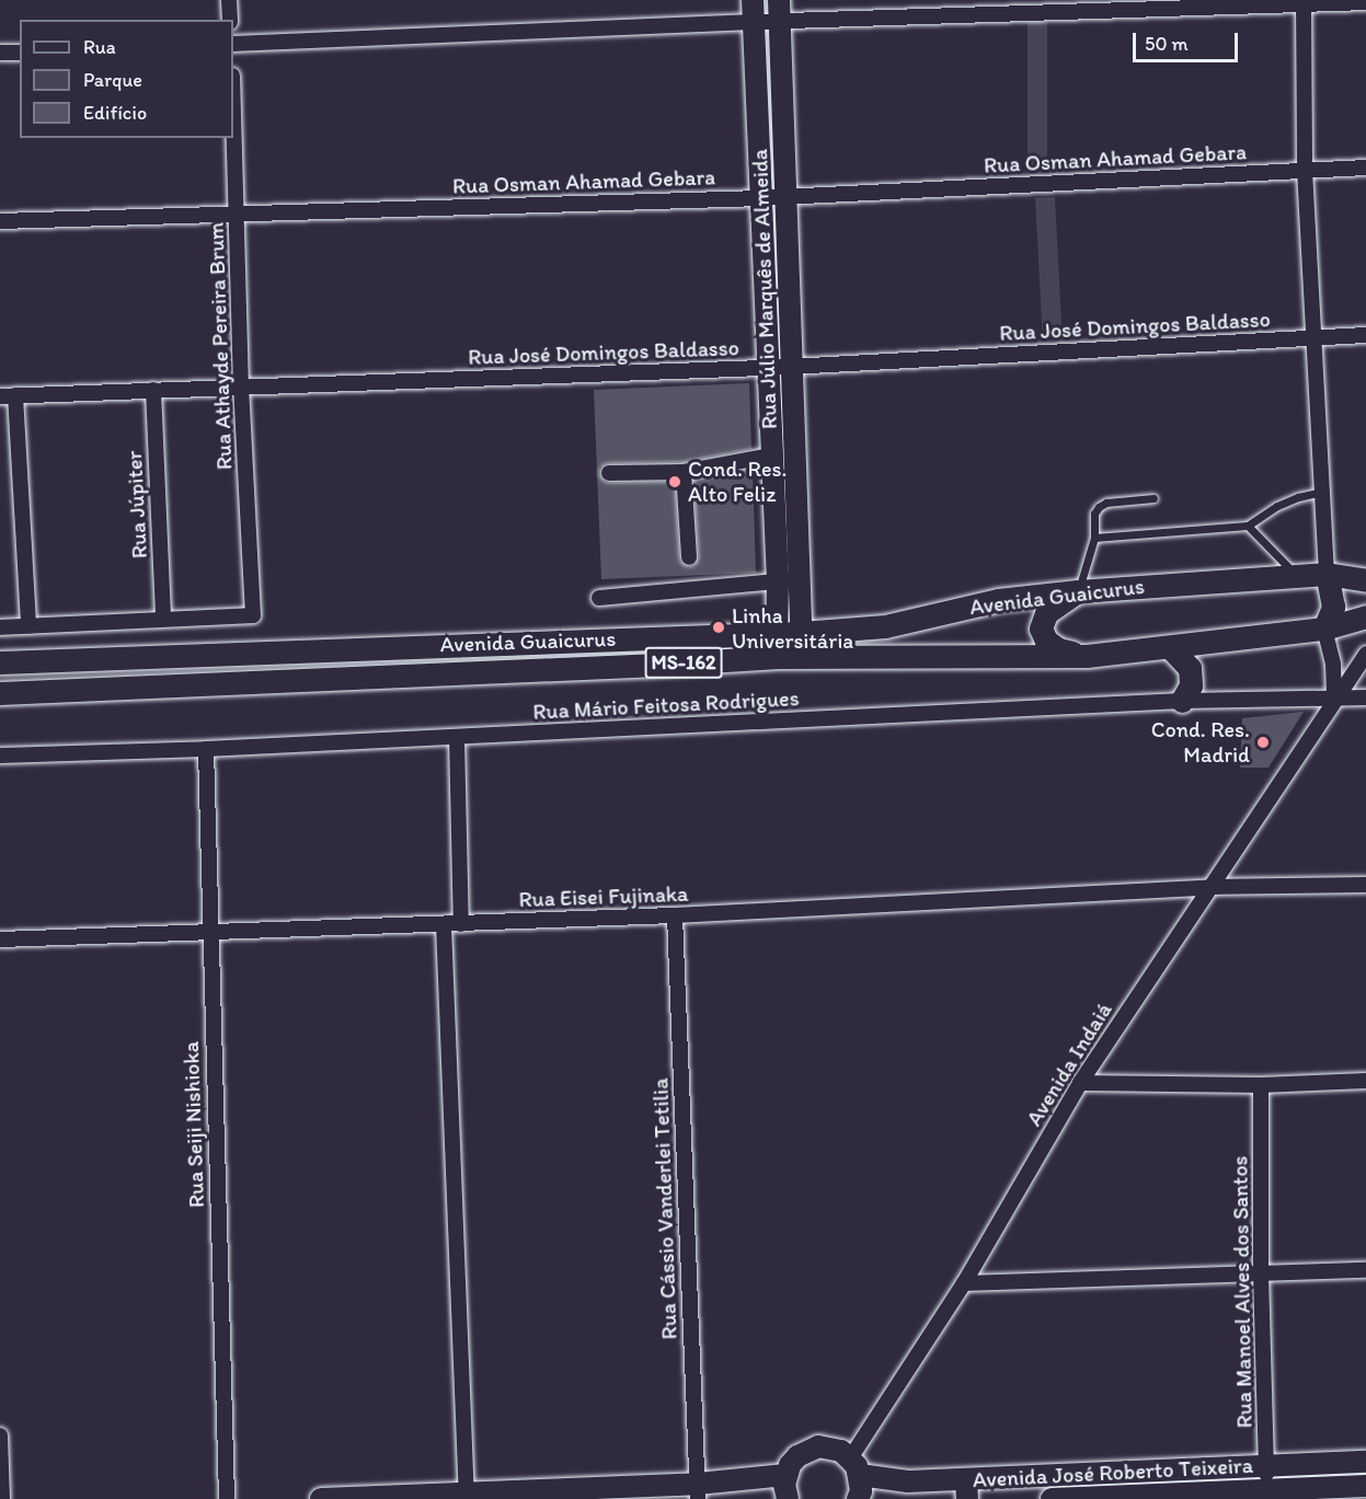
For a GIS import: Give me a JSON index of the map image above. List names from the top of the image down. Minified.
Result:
{"streets":{"main road":["Avenida Guaicurus","MS-162"],"street":["Rua Osman Ahamad Gebara","Rua Júlio Marquês de Almeida","Rua José Domingos Baldasso","Rua Athayde Pereira Brum","Rua Júpiter","Rua Mário Feitosa Rodrigues","Rua Eisei Fujinaka","Avenida Indaiá","Rua Seiji Nishioka","Rua Cássio Vanderlei Tetilia","Rua Manoel Alves dos Santos","Avenida José Roberto Teixeira"]},"crossings":[["Rua Osman Ahamad Gebara","Rua Júlio Marquês de Almeida"],["Rua Osman Ahamad Gebara","Rua Athayde Pereira Brum"],["Rua Júlio Marquês de Almeida","Rua José Domingos Baldasso"],["Rua Júlio Marquês de Almeida","Avenida Guaicurus"],["Rua José Domingos Baldasso","Rua Athayde Pereira Brum"],["Rua José Domingos Baldasso","Rua Júpiter"],["Rua Athayde Pereira Brum","Rua Júpiter"],["Rua Mário Feitosa Rodrigues","Avenida Indaiá"],["Rua Mário Feitosa Rodrigues","Rua Seiji Nishioka"],["Rua Eisei Fujinaka","Avenida Indaiá"],["Rua Eisei Fujinaka","Rua Seiji Nishioka"],["Rua Eisei Fujinaka","Rua Cássio Vanderlei Tetilia"],["Avenida Indaiá","Avenida José Roberto Teixeira"],["Rua Manoel Alves dos Santos","Avenida José Roberto Teixeira"]],"places":["Cond. Res. Alto Feliz","Linha Universitária","Cond. Res. Madrid"],"legend":["Rua","Parque","Edifício"],"scale_bar":"50 m"}
